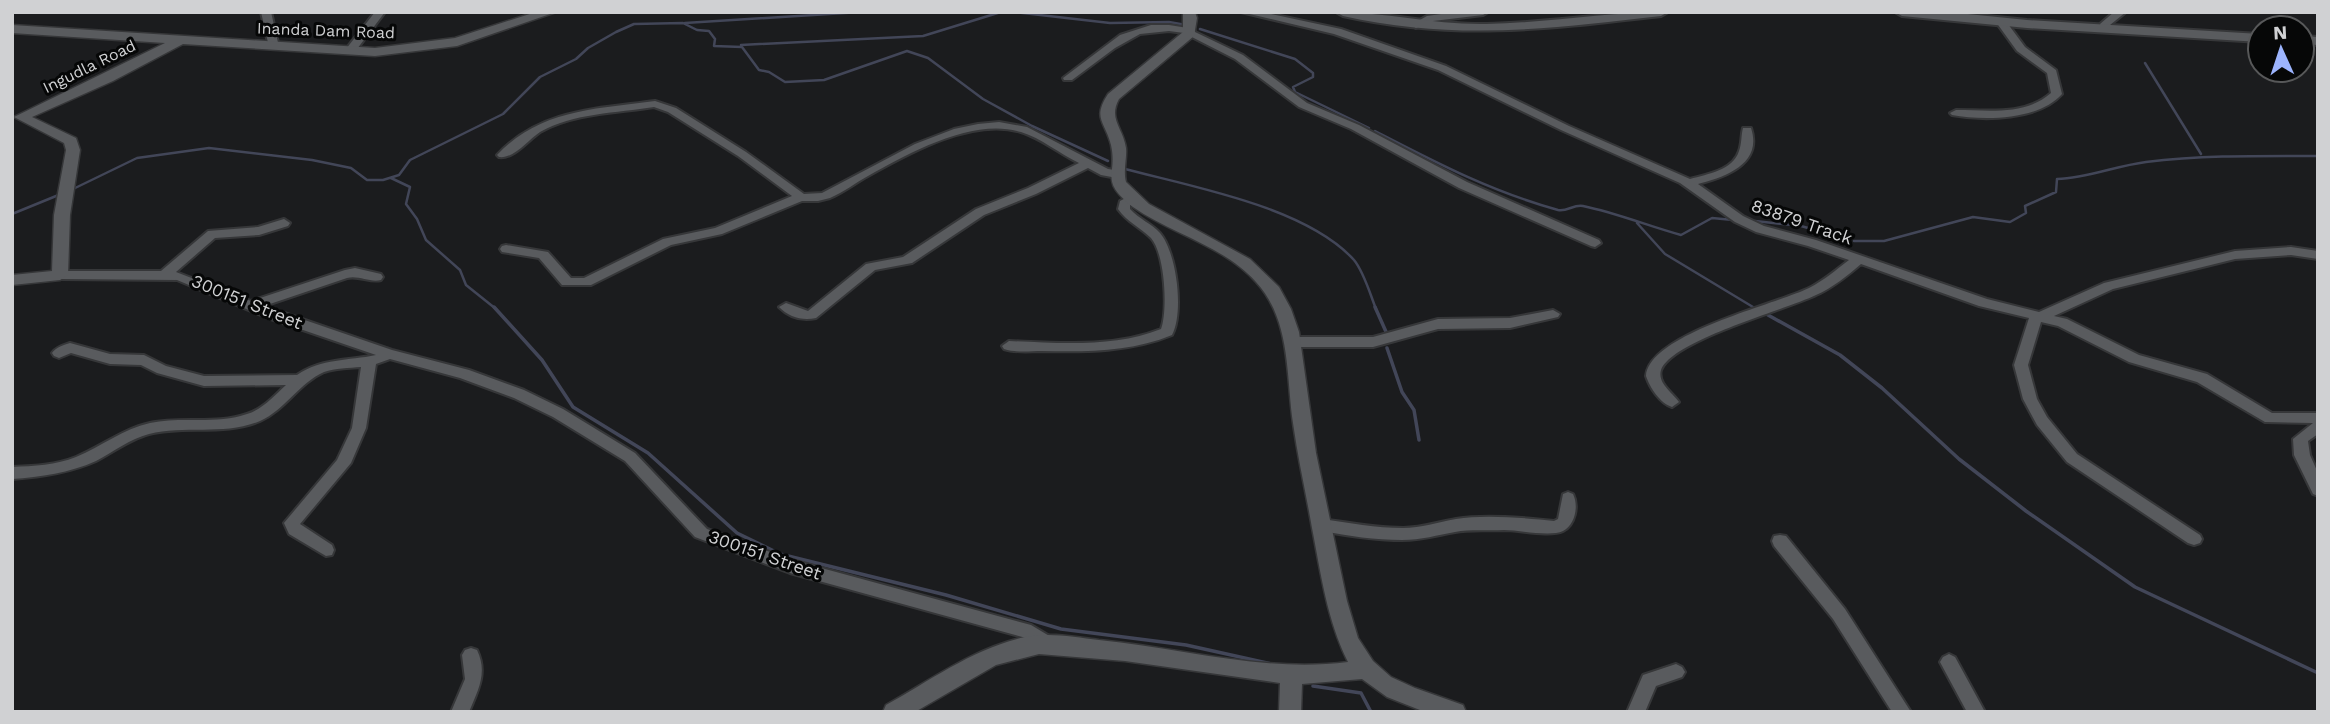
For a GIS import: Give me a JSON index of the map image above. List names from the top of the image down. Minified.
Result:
{"streets":{"street":["Inanda Dam Road","Ingudla Road","83879 Track","300151 Street"]},"crossings":[["Inanda Dam Road","Ingudla Road"]],"north":"top"}
